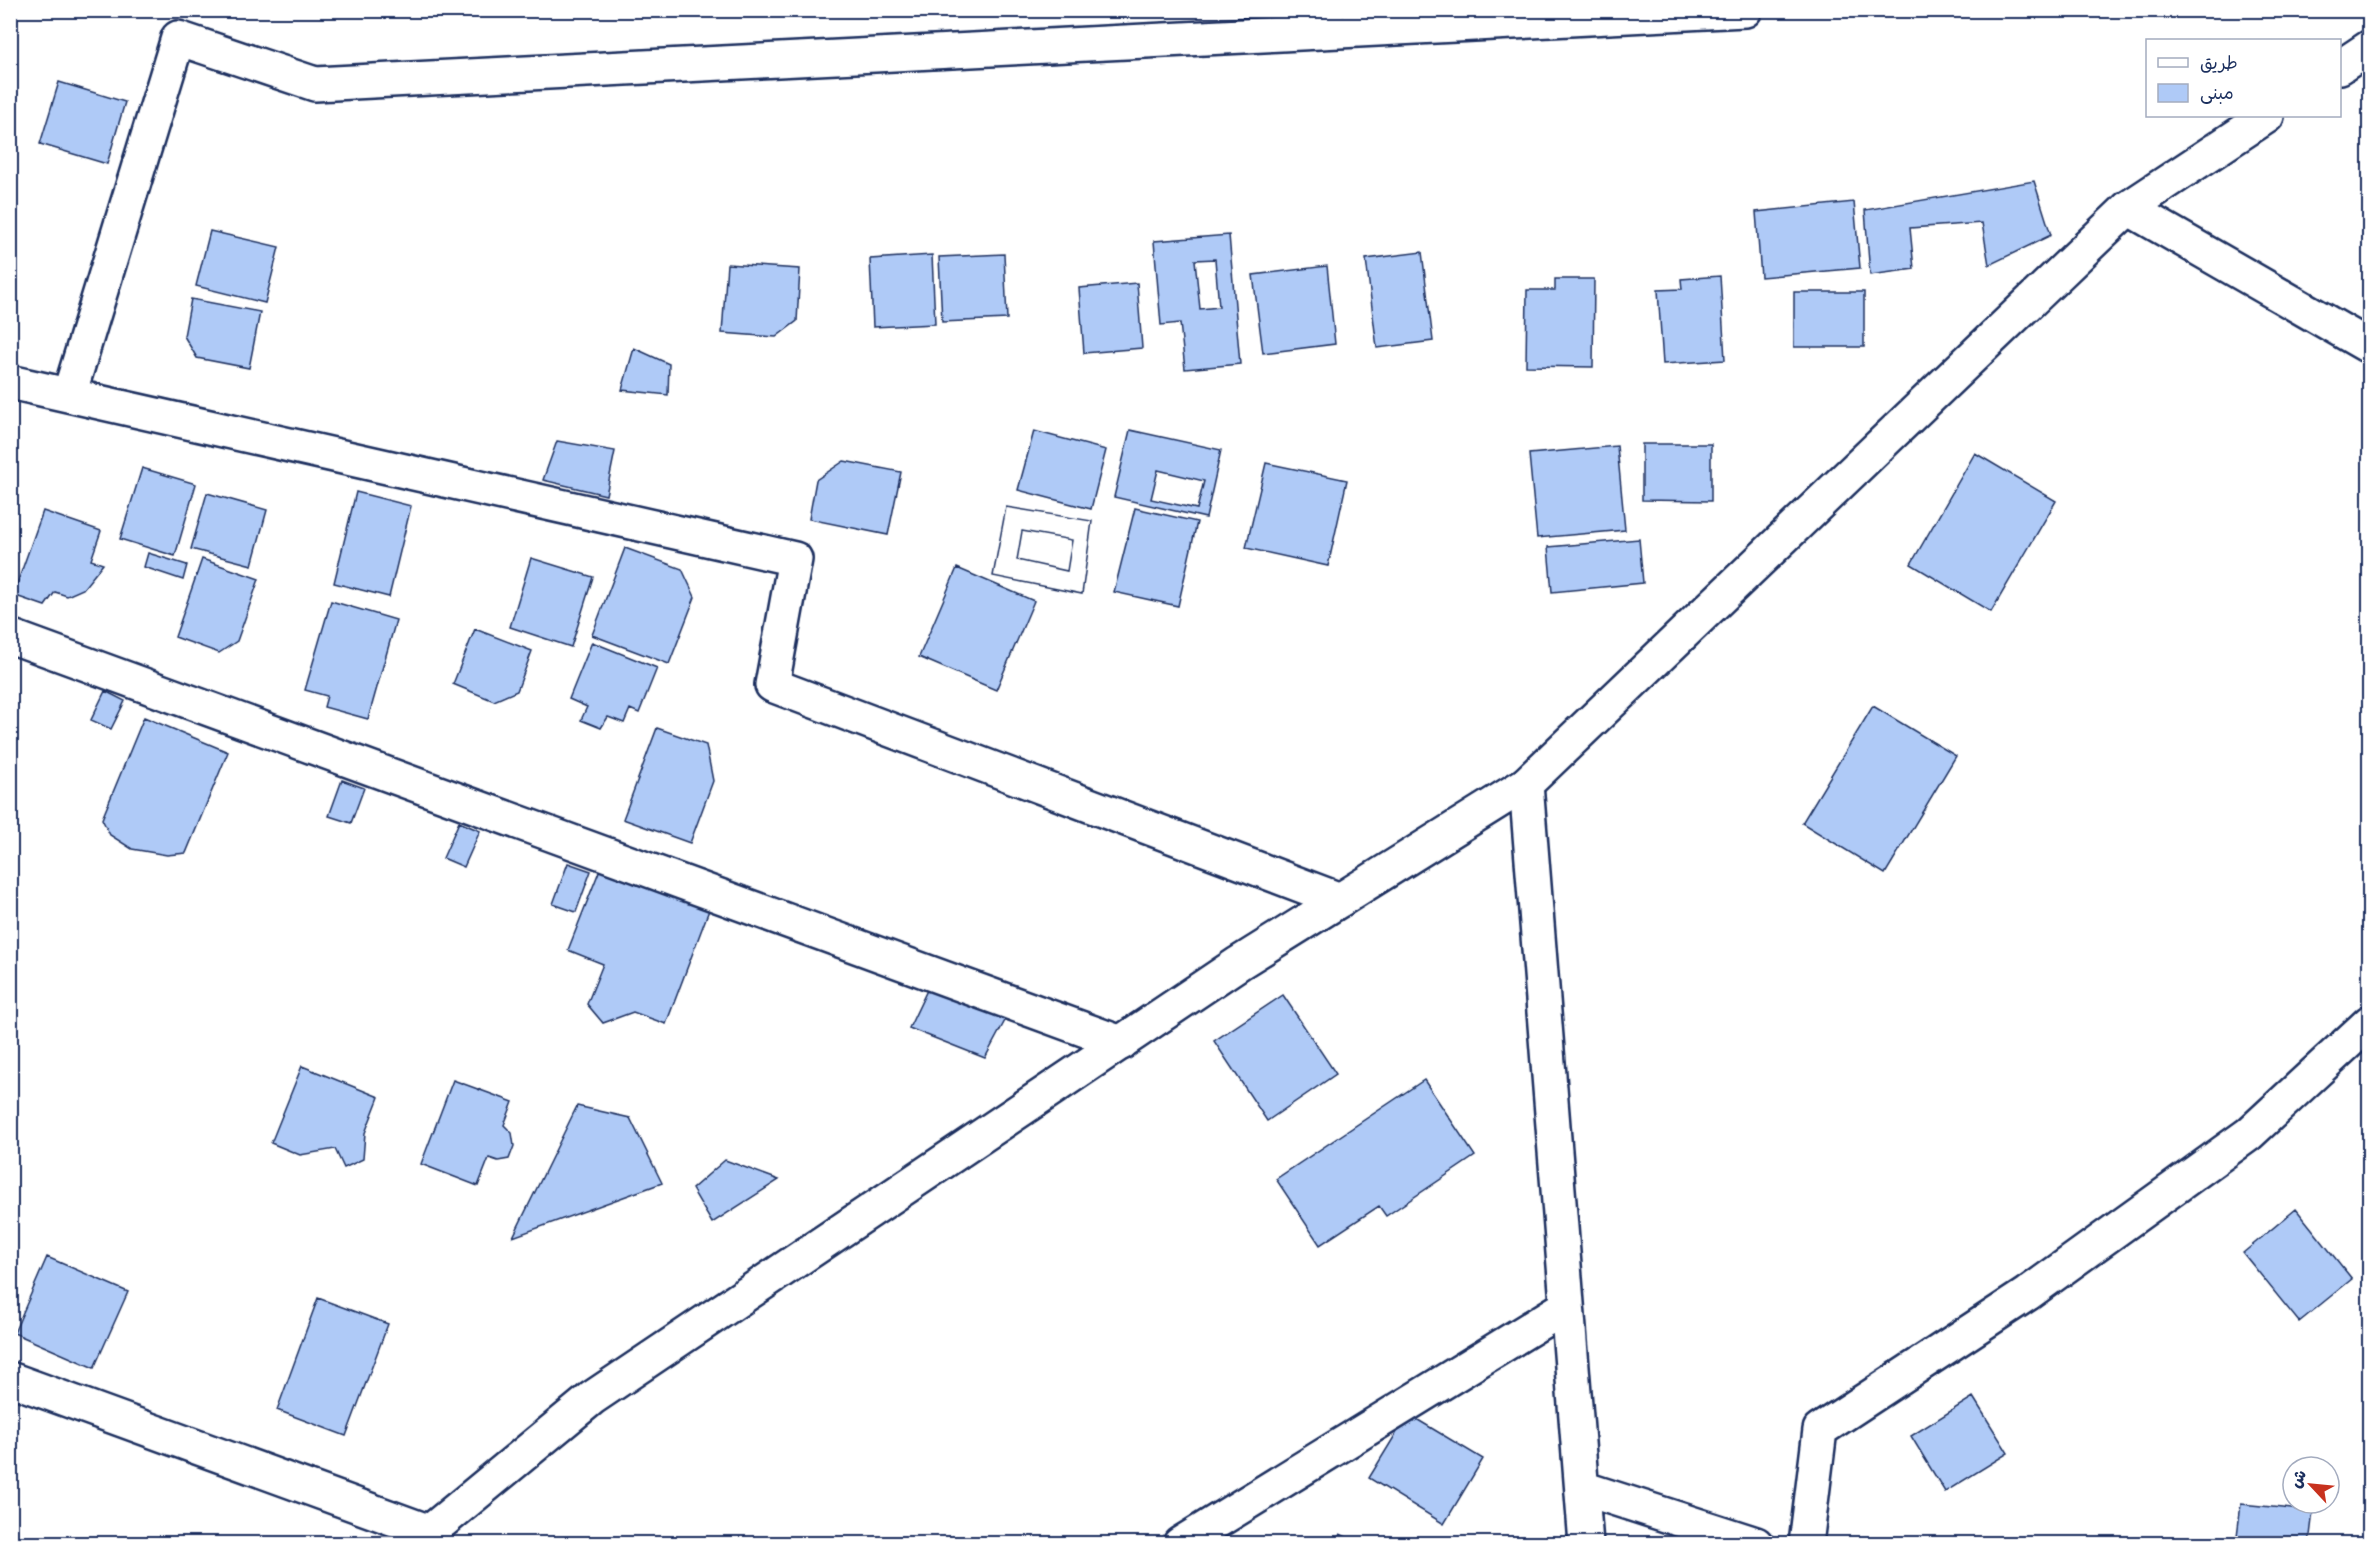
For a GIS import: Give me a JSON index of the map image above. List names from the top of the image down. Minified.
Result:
{"legend":["طريق","مبنى"],"north":"top left"}
